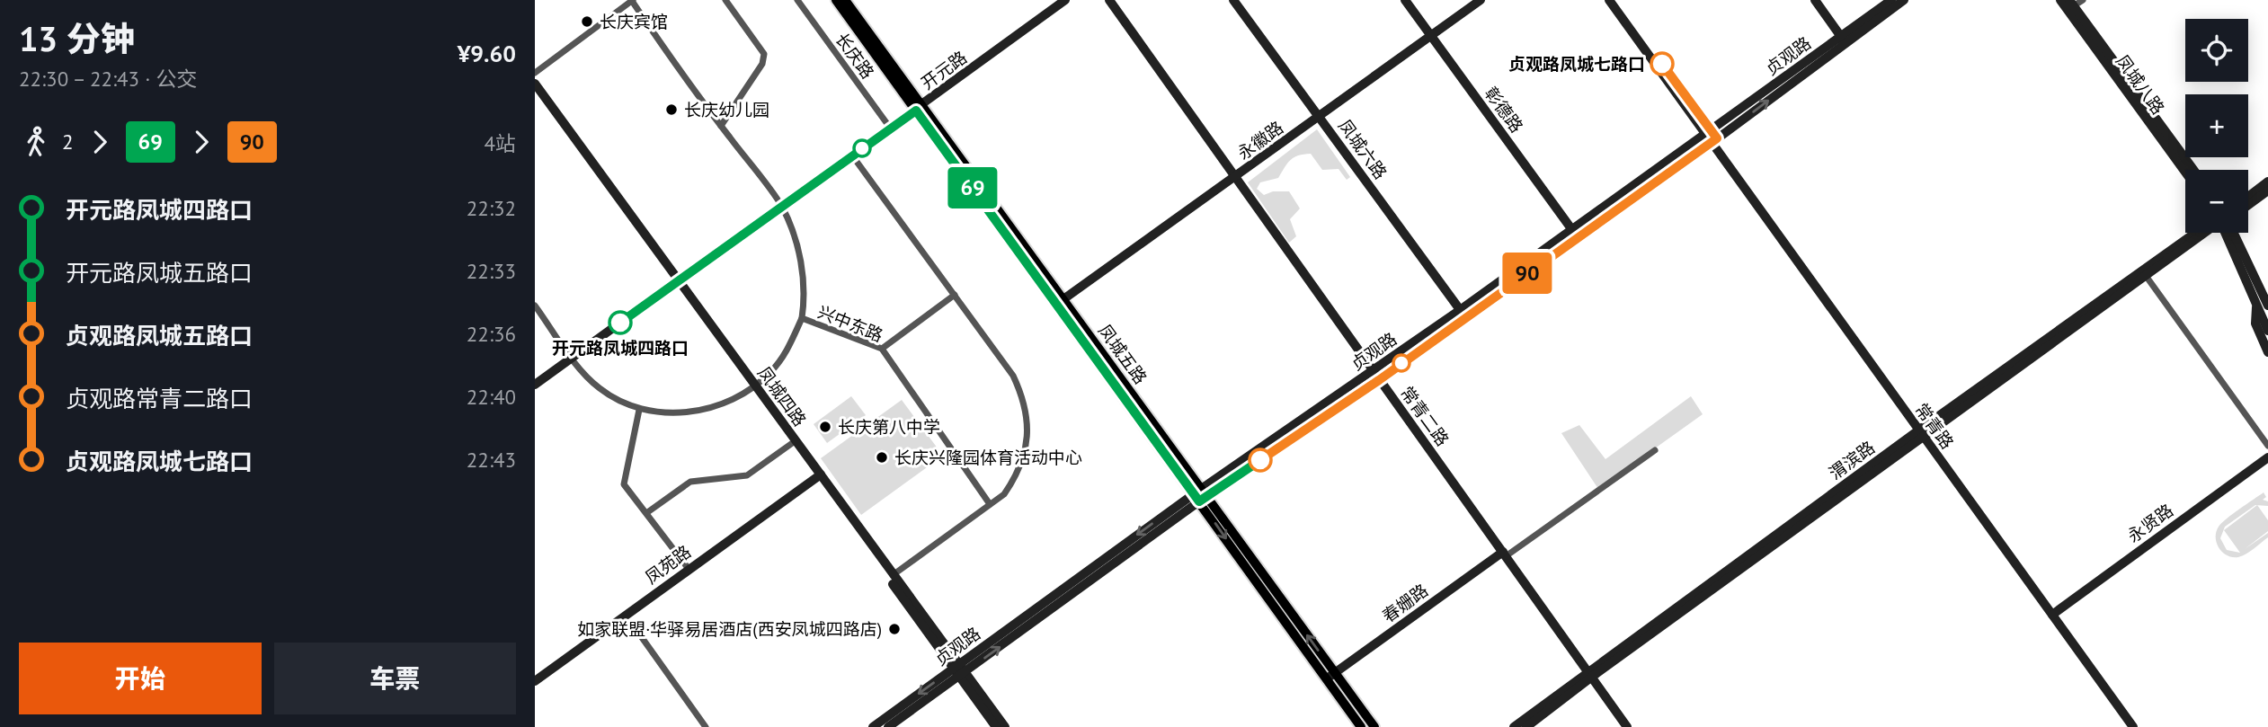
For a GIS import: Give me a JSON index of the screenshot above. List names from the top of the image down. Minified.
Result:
{"streets":{"main road":["凤城五路"],"street":["长庆路","贞观路","开元路","凤城八路","彰德路","永徽路","凤城六路","兴中东路","凤城四路","常青二路","常青路","渭滨路","永贤路","凤苑路","春姗路"]},"crossings":[["长庆路","开元路"],["贞观路","彰德路"],["贞观路","凤城六路"],["贞观路","凤城五路"],["贞观路","凤城四路"],["贞观路","常青二路"],["贞观路","常青路"],["开元路","兴中东路"],["开元路","凤城五路"],["开元路","凤城四路"],["彰德路","永徽路"],["永徽路","凤城六路"],["永徽路","凤城五路"],["永徽路","常青二路"],["凤城五路","春姗路"],["凤城四路","凤苑路"],["常青二路","渭滨路"],["常青二路","春姗路"],["常青路","渭滨路"],["常青路","永贤路"]],"places":["长庆宾馆","贞观路凤城七路口","长庆幼儿园","开元路凤城四路口","长庆第八中学","长庆兴隆园体育活动中心","如家联盟·华驿易居酒店(西安凤城四路店)"],"lines":["bus line 90","bus line 69"],"page":{"heading":["13 分钟","22:30 – 22:43 · 公交","¥9.60"],"on_map":["69","90"],"map_buttons":["+","−"],"legs":["2","69","90","4站"],"list":[{"name":"开元路凤城四路口","value":"22:32"},{"name":"开元路凤城五路口","value":"22:33"},{"name":"贞观路凤城五路口","value":"22:36"},{"name":"贞观路常青二路口","value":"22:40"},{"name":"贞观路凤城七路口","value":"22:43"}],"buttons":["开始","车票"]}}
